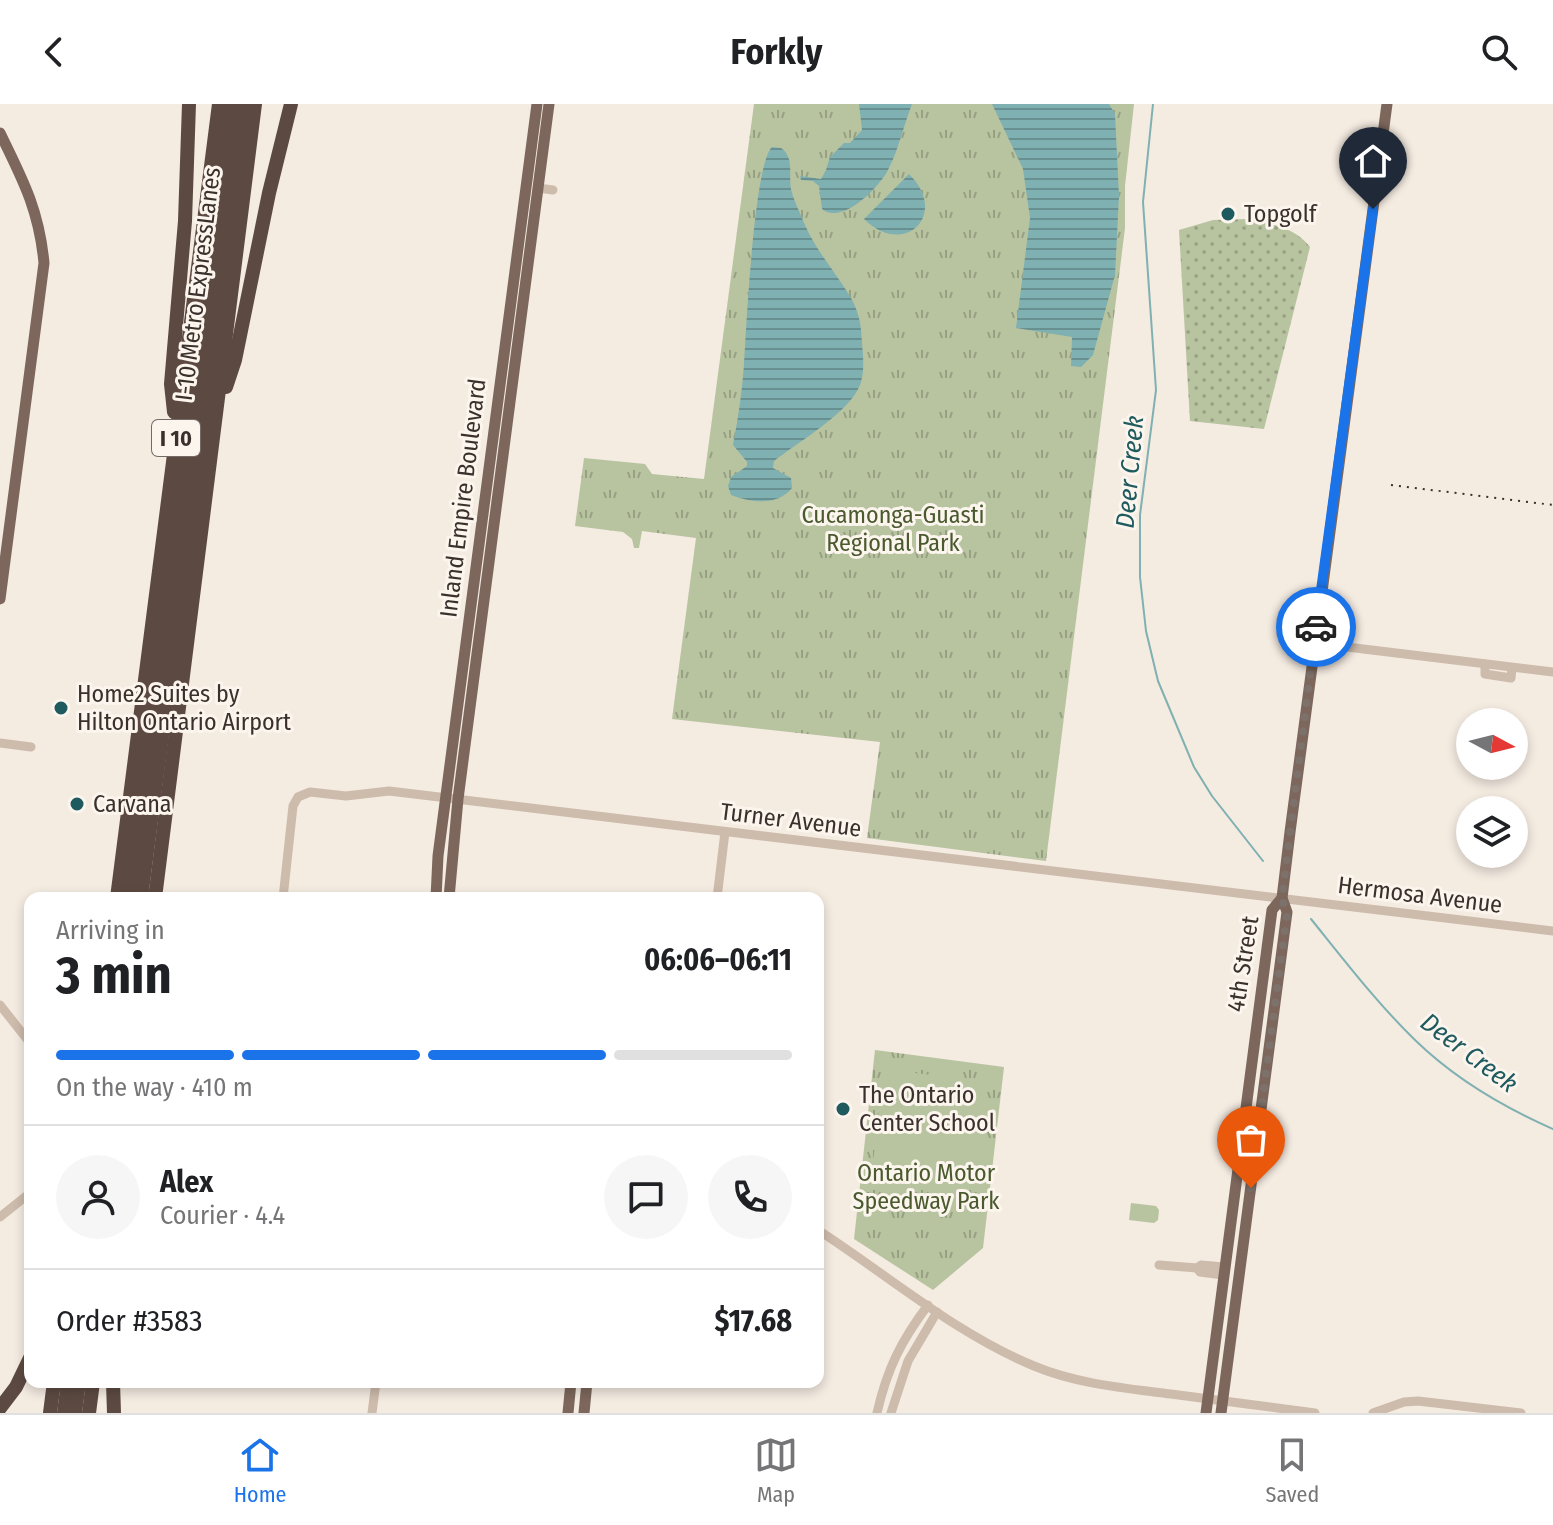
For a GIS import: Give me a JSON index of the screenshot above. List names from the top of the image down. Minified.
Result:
{"streets":{"highway":["I-10 Metro ExpressLanes","I 10"],"main road":["Inland Empire Boulevard","4th Street"],"street":["Turner Avenue","Hermosa Avenue"]},"crossings":[["Inland Empire Boulevard","Turner Avenue"],["Turner Avenue","Hermosa Avenue"],["Turner Avenue","4th Street"],["Hermosa Avenue","4th Street"]],"water":["Deer Creek"],"parks":["Cucamonga-Guasti Regional Park","Ontario Motor Speedway Park"],"places":["Topgolf","Home2 Suites by Hilton Ontario Airport","Carvana","The Ontario Center School"],"north":"right","page":{"header":"Forkly","heading":["3 min","Arriving in","06:06–06:11"],"panel":["Alex","Courier · 4.4","Order #3583","$17.68"],"bar":"On the way · 410 m","tabs":["Home","Map","Saved"]}}
